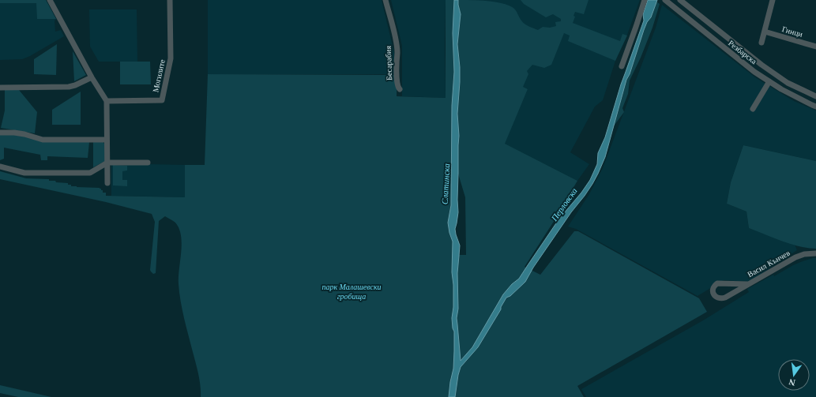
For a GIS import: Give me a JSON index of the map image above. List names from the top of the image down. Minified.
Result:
{"streets":{"street":["Гинци","Резбарска","Бесарабия","Могилите","Васил Кънчев"]},"water":["Слатинска","Перловска"],"parks":["парк Малашевски гробища"],"north":"bottom"}
